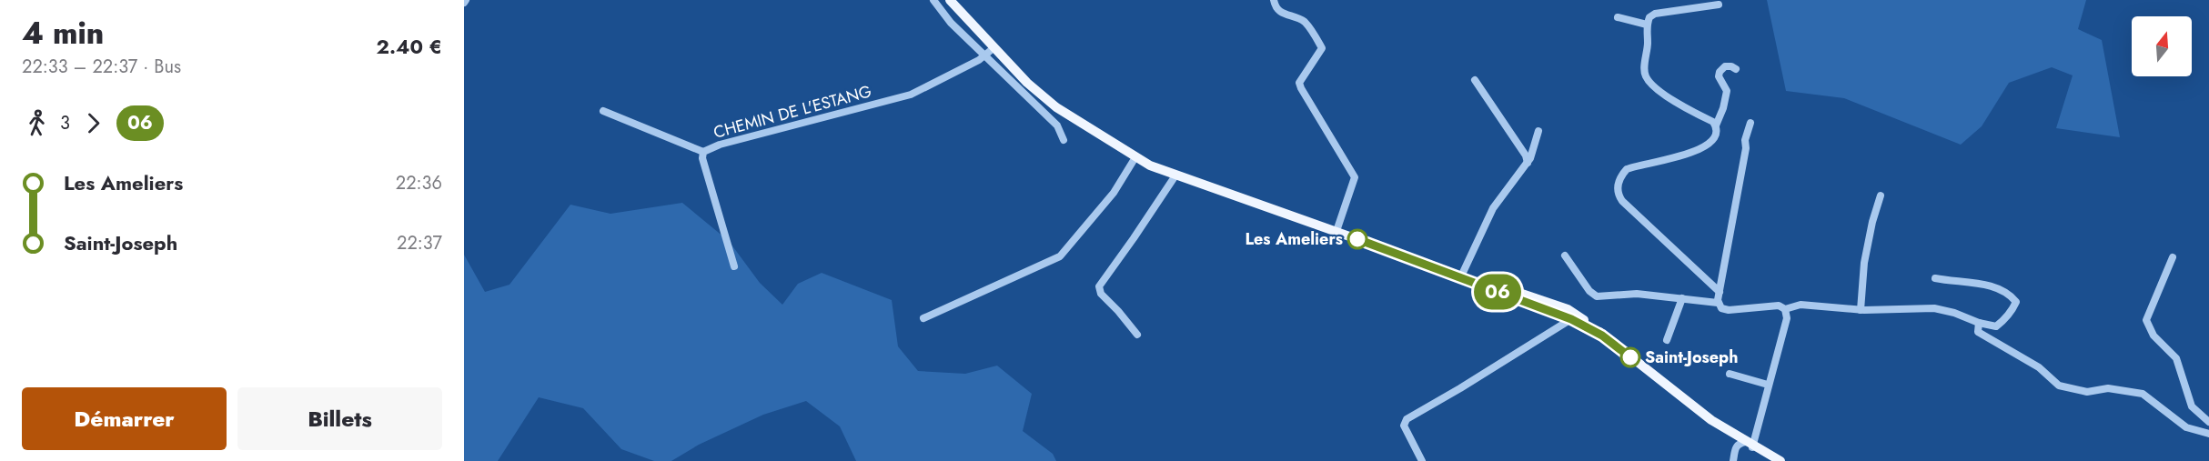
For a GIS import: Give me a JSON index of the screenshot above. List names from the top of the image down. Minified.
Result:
{"streets":{"street":["CHEMIN DE L'ESTANG"]},"places":["Les Ameliers","Saint-Joseph"],"lines":["bus line 06"],"north":"top","page":{"heading":["4 min","22:33 – 22:37 · Bus","2.40 €"],"on_map":"06","legs":["3","06"],"list":[{"name":"Les Ameliers","value":"22:36"},{"name":"Saint-Joseph","value":"22:37"}],"buttons":["Démarrer","Billets"]}}
